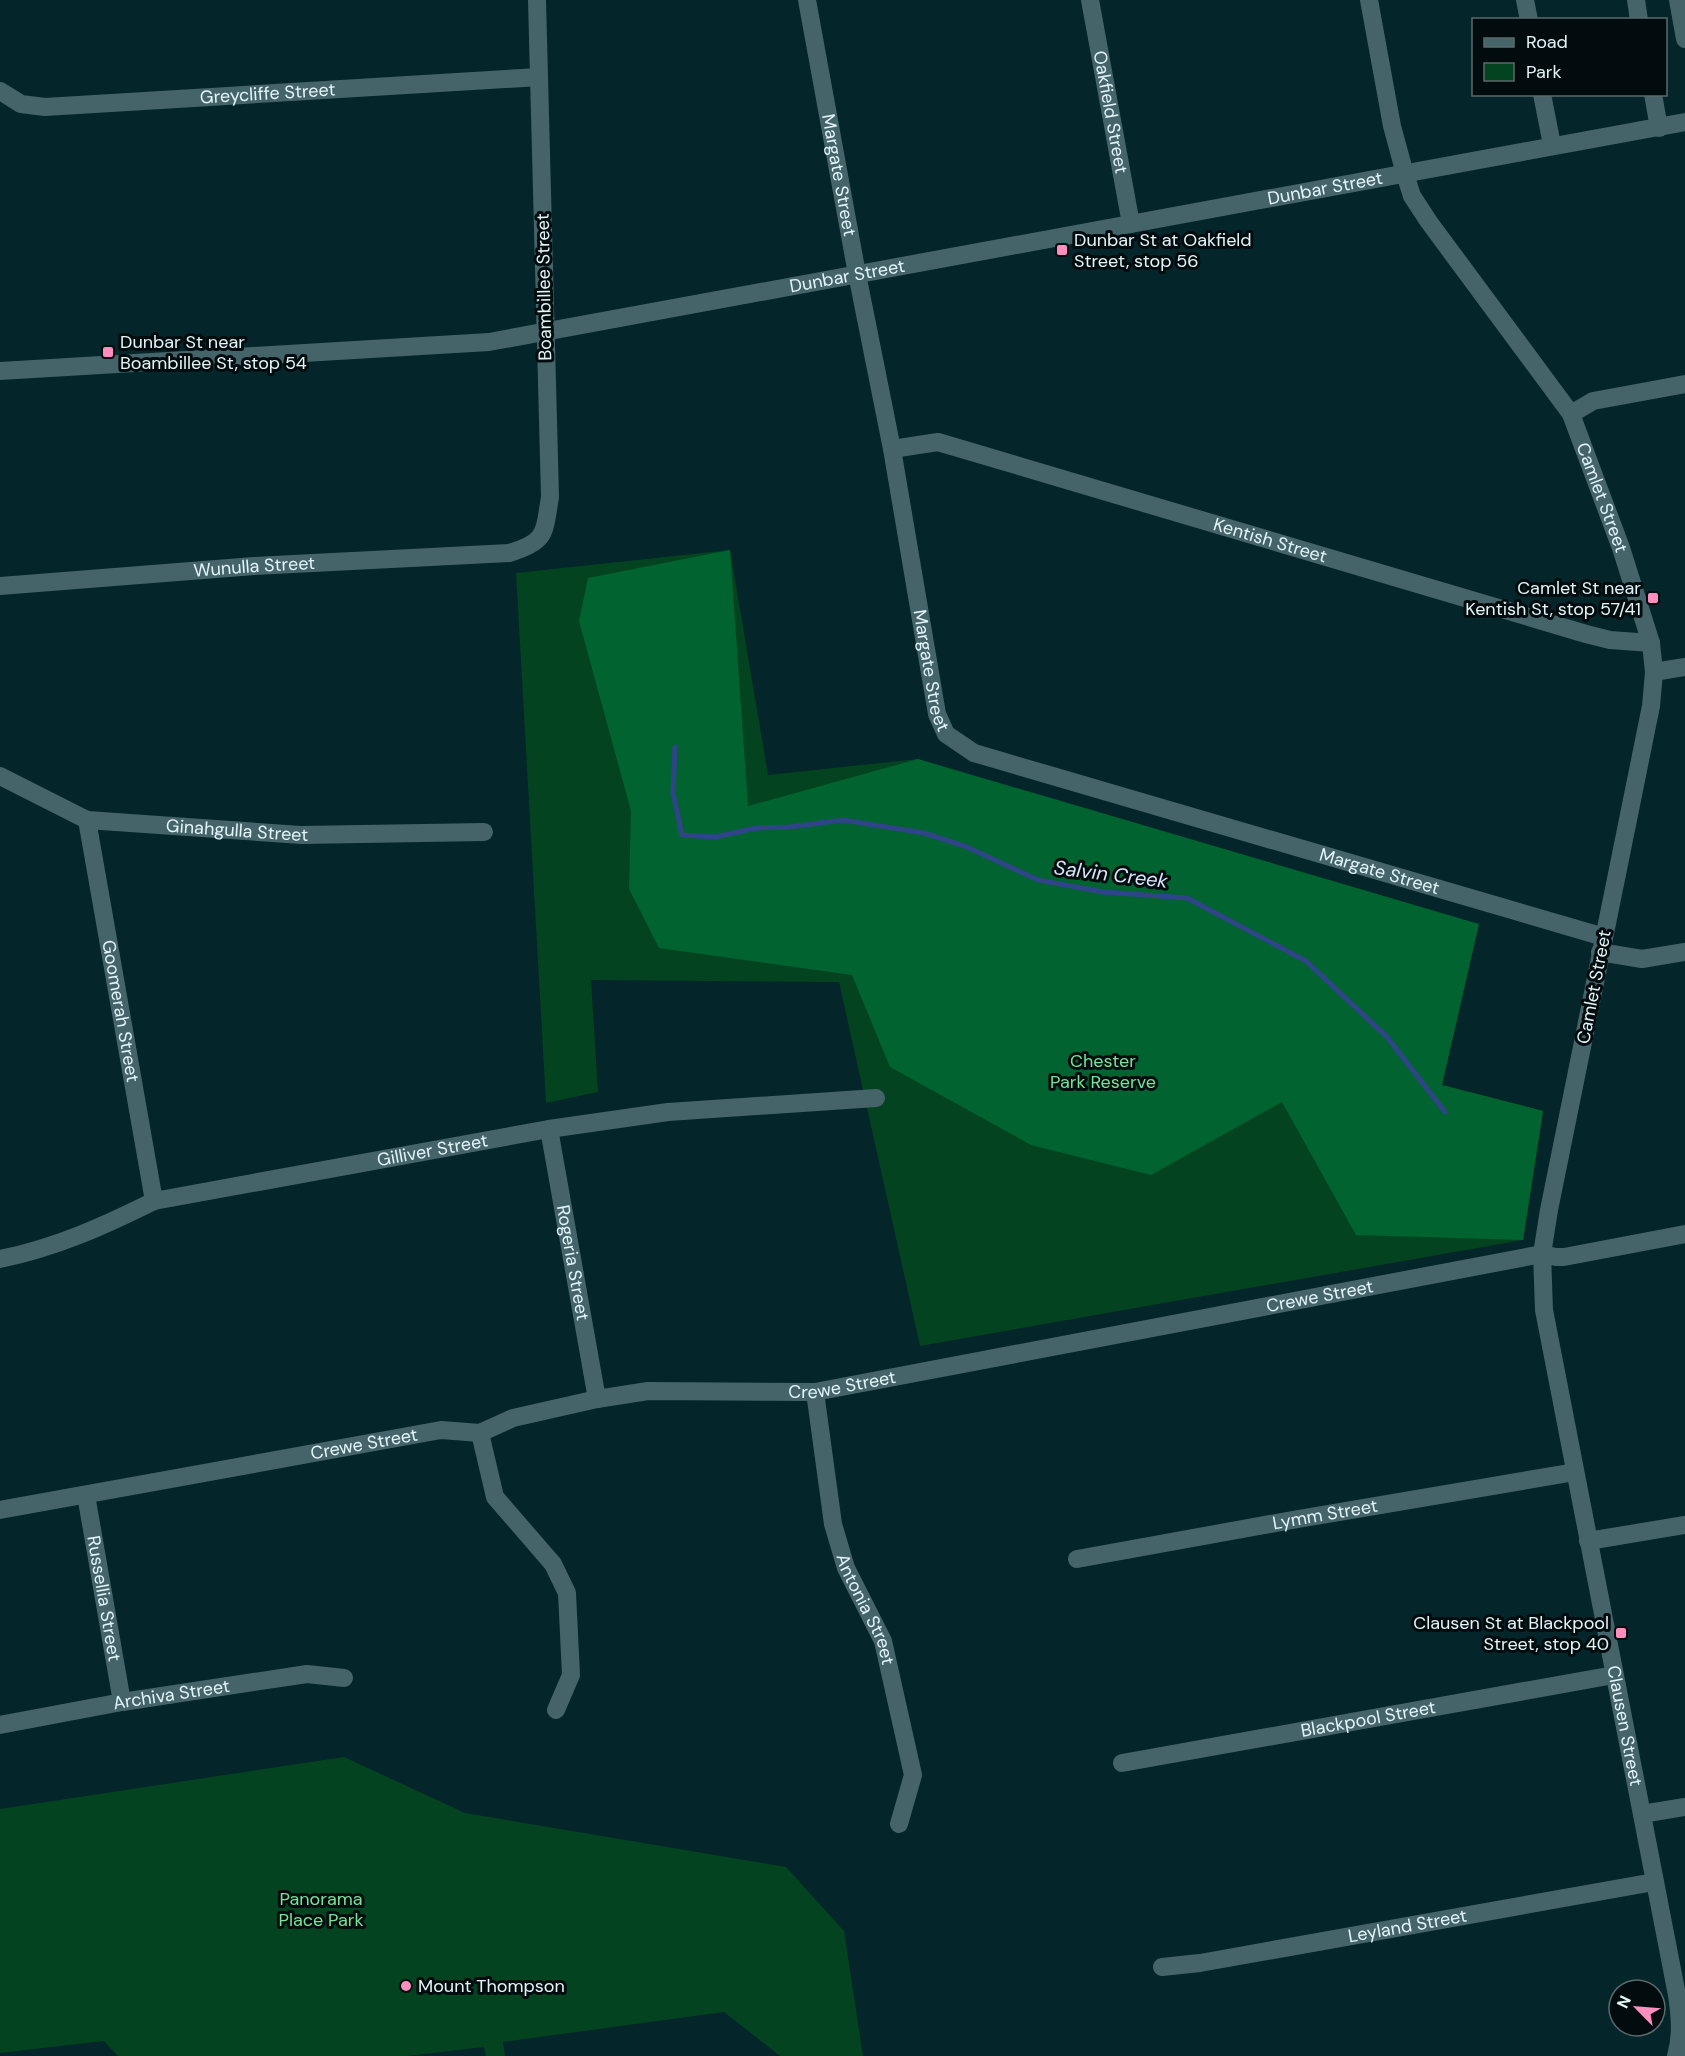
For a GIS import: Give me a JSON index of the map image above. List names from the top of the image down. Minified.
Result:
{"streets":{"street":["Greycliffe Street","Oakfield Street","Margate Street","Dunbar Street","Boambillee Street","Camlet Street","Kentish Street","Wunulla Street","Ginahgulla Street","Goomerah Street","Gilliver Street","Rogeria Street","Crewe Street","Lymm Street","Russellia Street","Antonia Street","Archiva Street","Blackpool Street","Clausen Street","Leyland Street"]},"crossings":[["Greycliffe Street","Boambillee Street"],["Oakfield Street","Dunbar Street"],["Margate Street","Dunbar Street"],["Margate Street","Camlet Street"],["Margate Street","Kentish Street"],["Dunbar Street","Boambillee Street"],["Dunbar Street","Camlet Street"],["Boambillee Street","Wunulla Street"],["Camlet Street","Kentish Street"],["Camlet Street","Crewe Street"],["Camlet Street","Clausen Street"],["Ginahgulla Street","Goomerah Street"],["Goomerah Street","Gilliver Street"],["Gilliver Street","Rogeria Street"],["Rogeria Street","Crewe Street"],["Crewe Street","Russellia Street"],["Crewe Street","Antonia Street"],["Crewe Street","Clausen Street"],["Lymm Street","Clausen Street"],["Russellia Street","Archiva Street"],["Blackpool Street","Clausen Street"],["Clausen Street","Leyland Street"]],"water":["Salvin Creek"],"parks":["Chester Park Reserve","Panorama Place Park"],"places":{"transit":["Dunbar St at Oakfield Street, stop 56","Dunbar St near Boambillee St, stop 54","Camlet St near Kentish St, stop 57/41","Clausen St at Blackpool Street, stop 40"],"other":["Mount Thompson"]},"legend":["Road","Park"],"north":"top left"}
